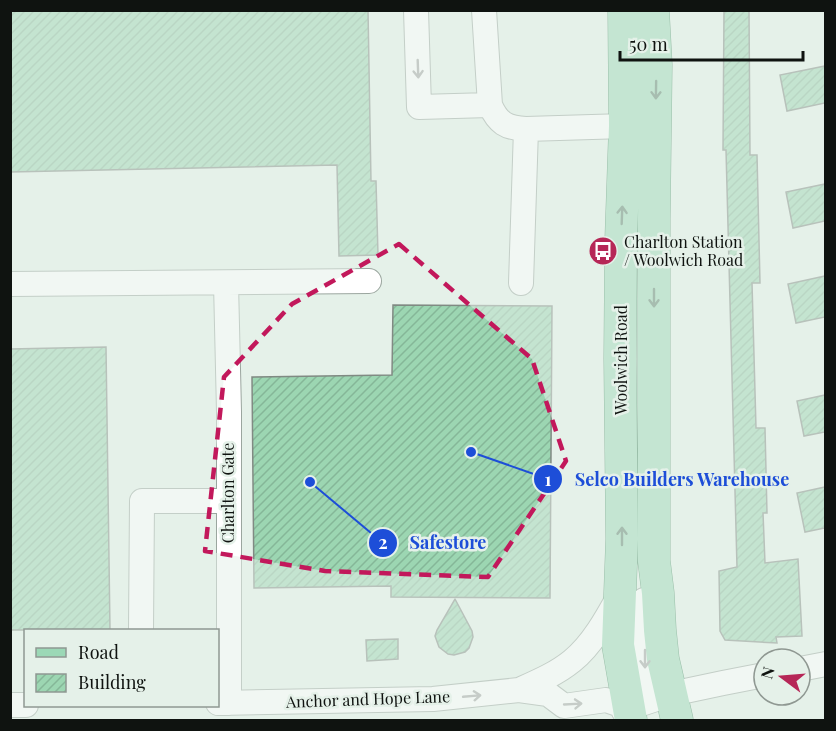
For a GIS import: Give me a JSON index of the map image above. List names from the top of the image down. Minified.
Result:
{"streets":{"main road":["Woolwich Road"],"street":["Charlton Gate","Anchor and Hope Lane"]},"crossings":[["Woolwich Road","Anchor and Hope Lane"],["Charlton Gate","Anchor and Hope Lane"]],"one_way":["Anchor and Hope Lane"],"places":{"bus stop":["Charlton Station / Woolwich Road"],"other":["Selco Builders Warehouse","Safestore"]},"legend":["Road","Building"],"scale_bar":"50 m","north":"left"}
